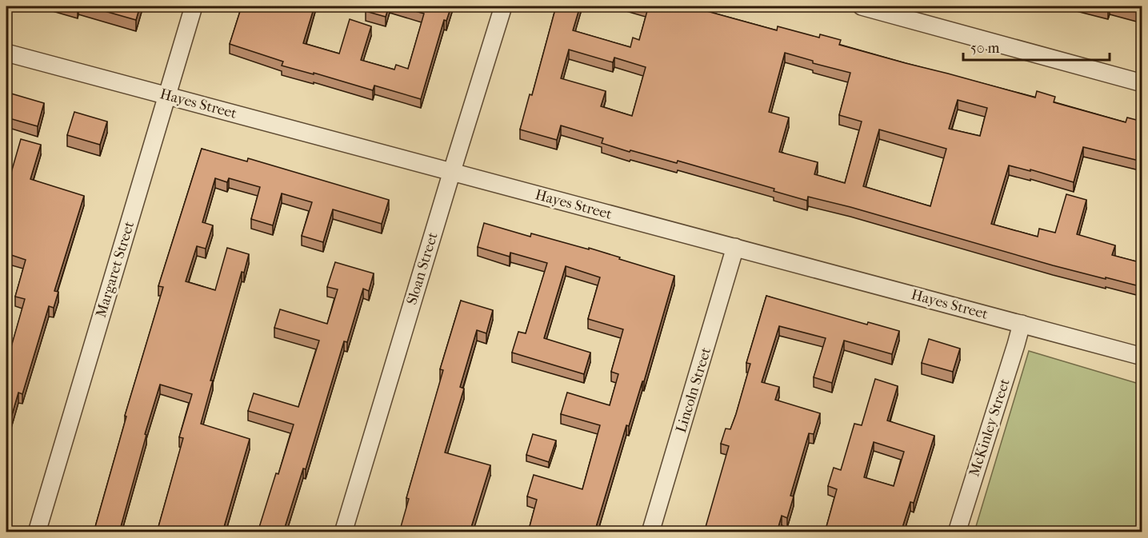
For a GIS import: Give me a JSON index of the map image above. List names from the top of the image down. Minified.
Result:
{"streets":{"street":["Hayes Street","Sloan Street","Margaret Street","Lincoln Street","McKinley Street"]},"crossings":[["Hayes Street","Sloan Street"],["Hayes Street","Margaret Street"],["Hayes Street","Lincoln Street"],["Hayes Street","McKinley Street"]],"scale_bar":"50 m"}
